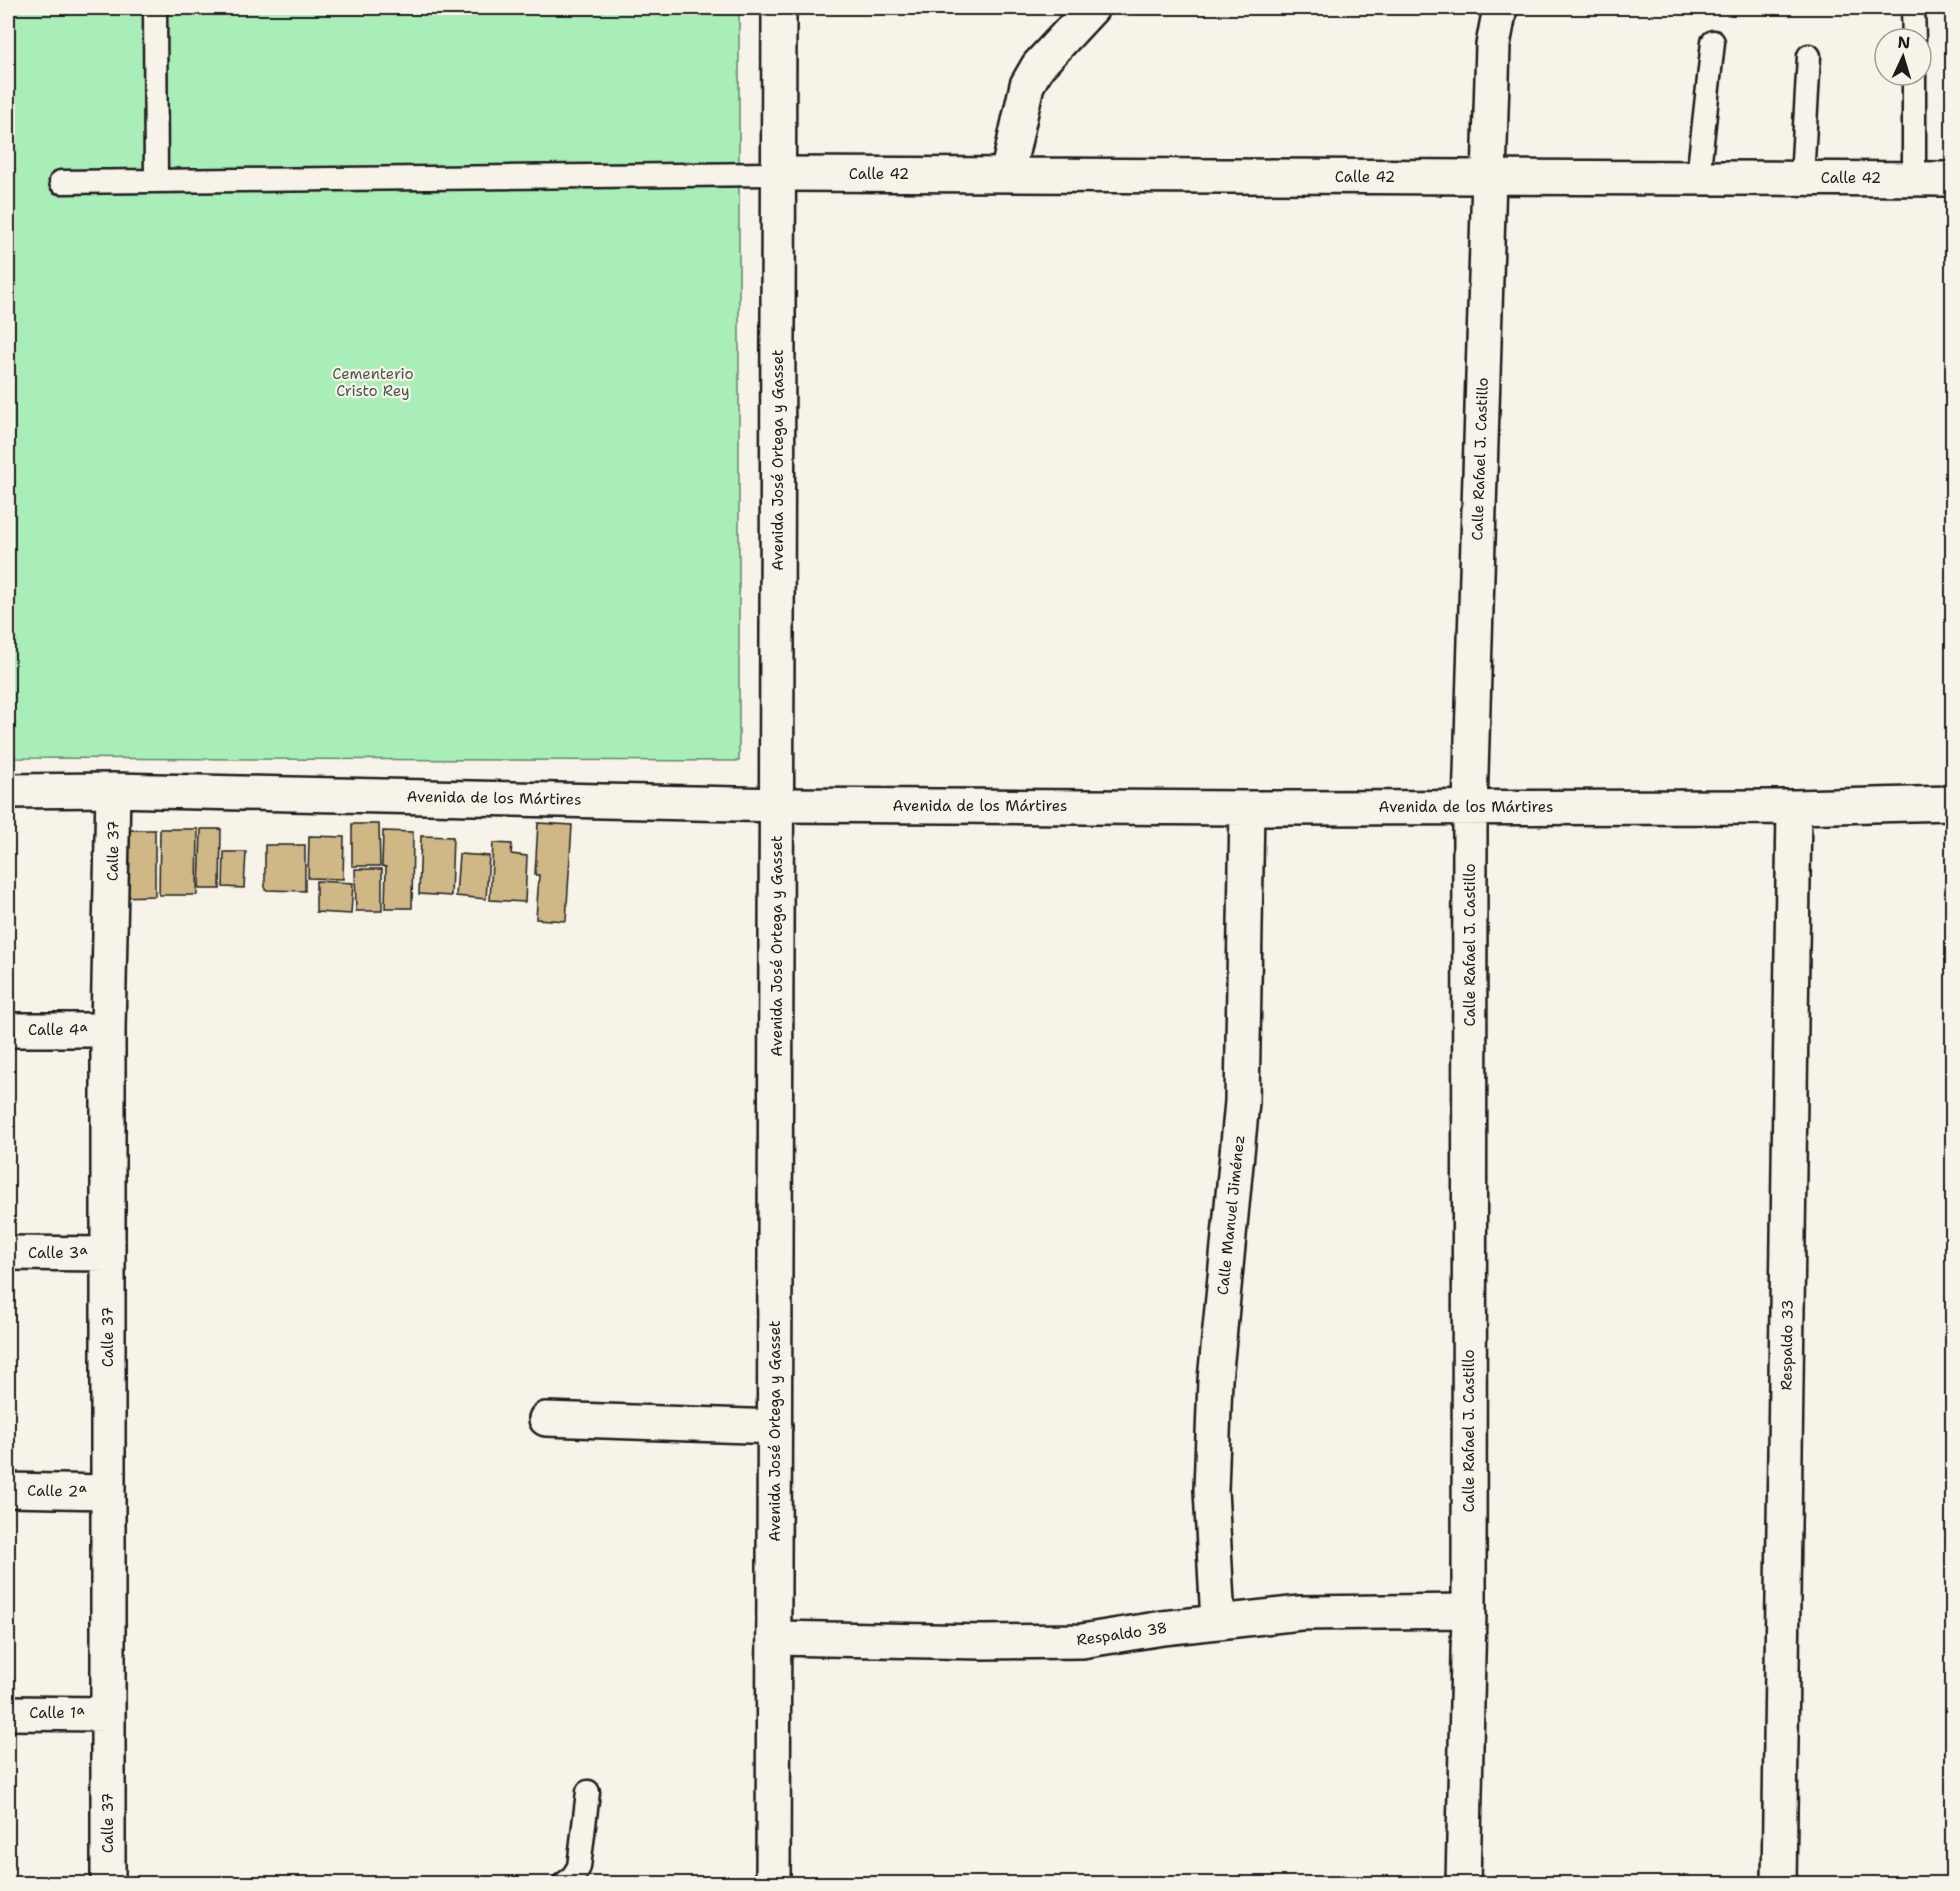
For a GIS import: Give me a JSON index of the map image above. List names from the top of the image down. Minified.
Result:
{"streets":{"street":["Calle 42","Calle Rafael J. Castillo","Avenida José Ortega y Gasset","Avenida de los Mártires","Calle 37","Calle 4ª","Calle Manuel Jiménez","Calle 3ª","Respaldo 33","Calle 2ª","Respaldo 38","Calle 1ª"]},"crossings":[["Calle 42","Calle Rafael J. Castillo"],["Calle 42","Avenida José Ortega y Gasset"],["Calle Rafael J. Castillo","Avenida de los Mártires"],["Calle Rafael J. Castillo","Respaldo 38"],["Avenida José Ortega y Gasset","Avenida de los Mártires"],["Avenida José Ortega y Gasset","Respaldo 38"],["Avenida de los Mártires","Calle 37"],["Avenida de los Mártires","Calle Manuel Jiménez"],["Avenida de los Mártires","Respaldo 33"],["Calle 37","Calle 4ª"],["Calle 37","Calle 3ª"],["Calle 37","Calle 2ª"],["Calle 37","Calle 1ª"],["Calle Manuel Jiménez","Respaldo 38"]],"parks":["Cementerio Cristo Rey"],"north":"top"}
